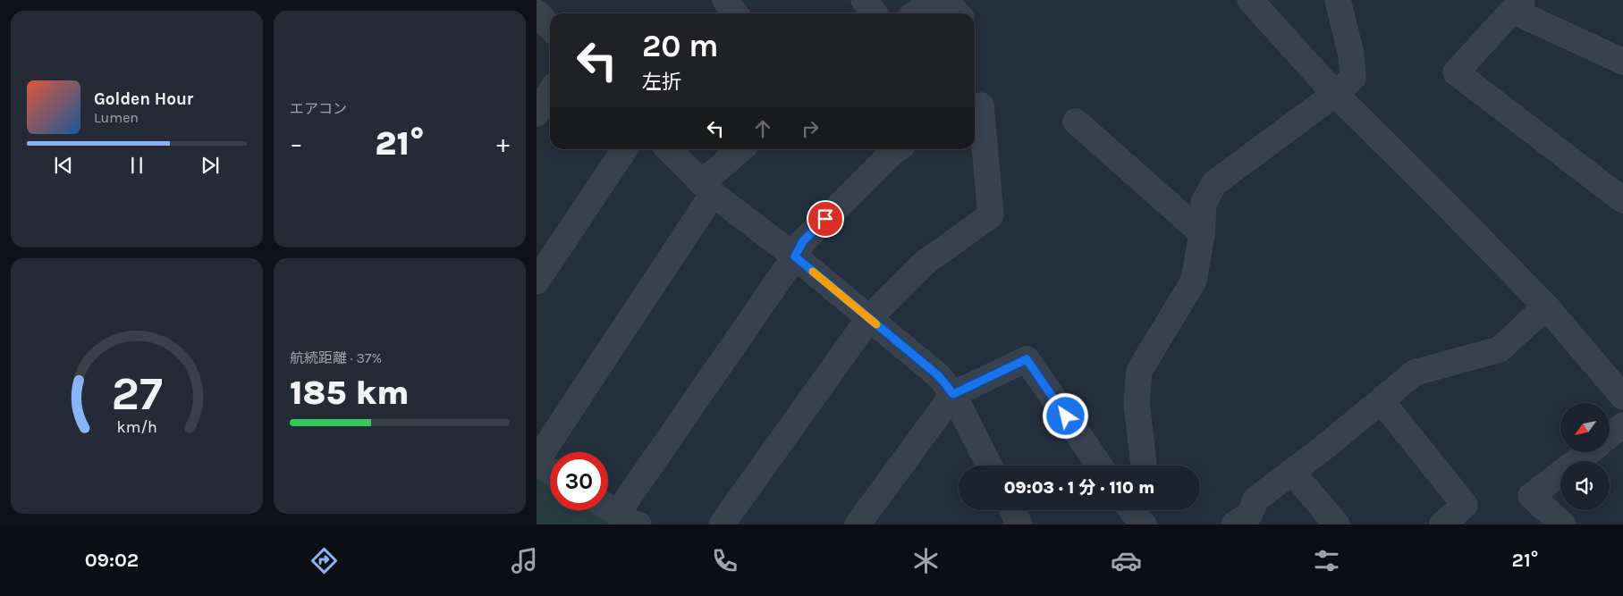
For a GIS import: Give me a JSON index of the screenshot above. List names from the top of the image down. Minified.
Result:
{"north":"bottom left","page":{"tile":["エアコン",["航続距離 · 37%","185 km"]],"turn":["20 m","左折"],"song":["Golden Hour","Lumen"],"heat":["−","21°","+"],"limit":"30","trip":"09:03 · 1 分 · 110 m","tabs":["09:02","21°"],"gauge":["27","km/h"]}}
